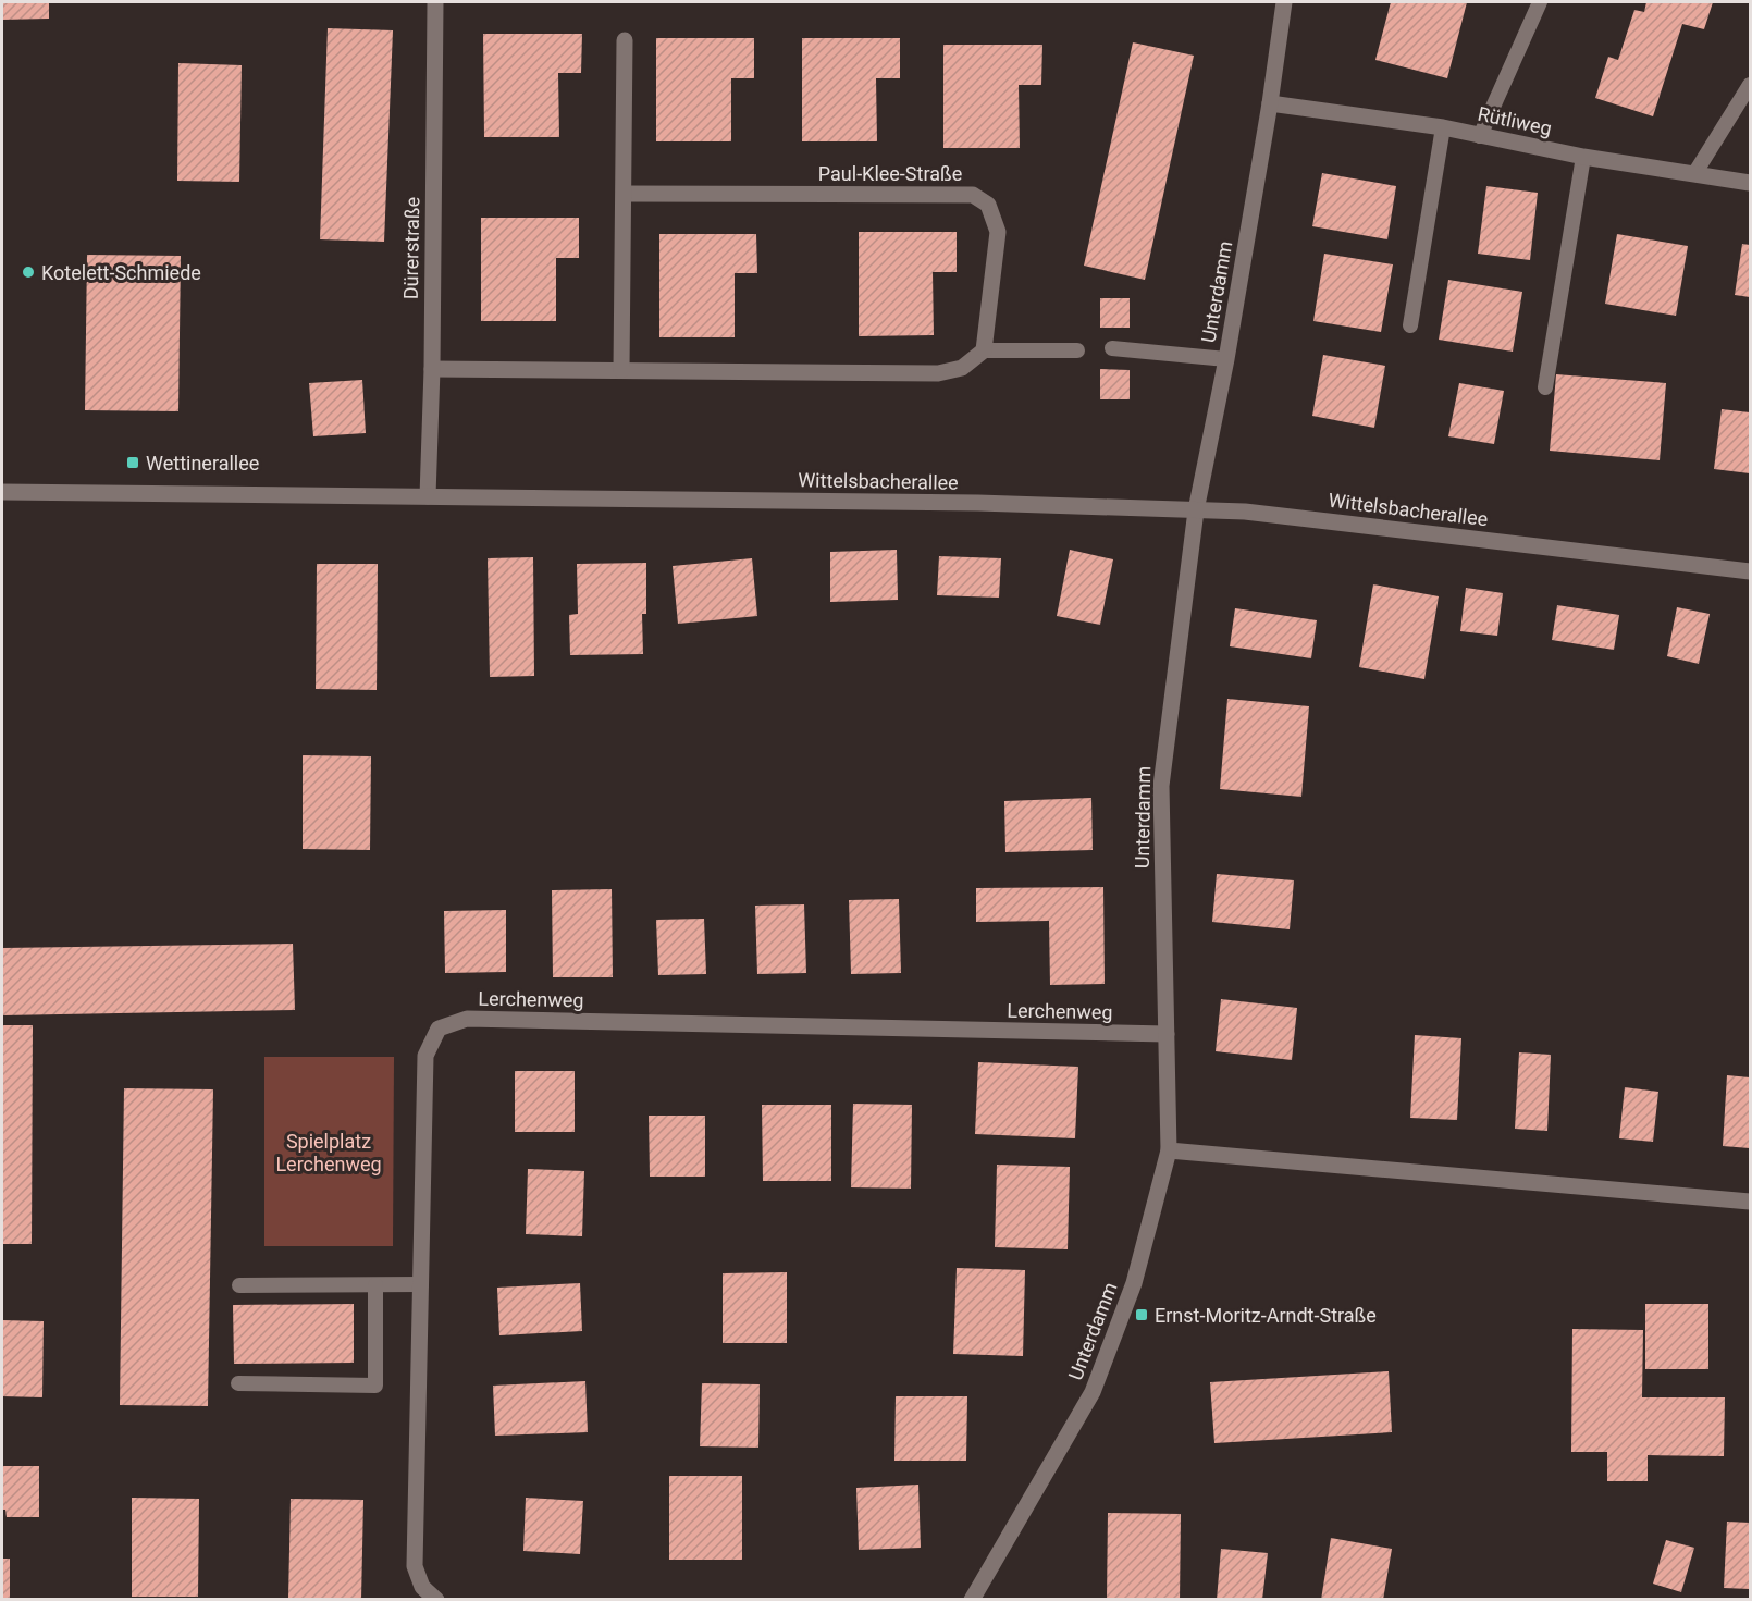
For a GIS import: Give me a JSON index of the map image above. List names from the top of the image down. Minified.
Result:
{"streets":{"street":["Rütliweg","Paul-Klee-Straße","Dürerstraße","Unterdamm","Wittelsbacherallee","Lerchenweg"]},"crossings":[["Rütliweg","Unterdamm"],["Dürerstraße","Wittelsbacherallee"],["Unterdamm","Wittelsbacherallee"],["Unterdamm","Lerchenweg"]],"parks":["Spielplatz Lerchenweg"],"places":{"other":["Kotelett-Schmiede"],"transit":["Wettinerallee","Ernst-Moritz-Arndt-Straße"]}}
